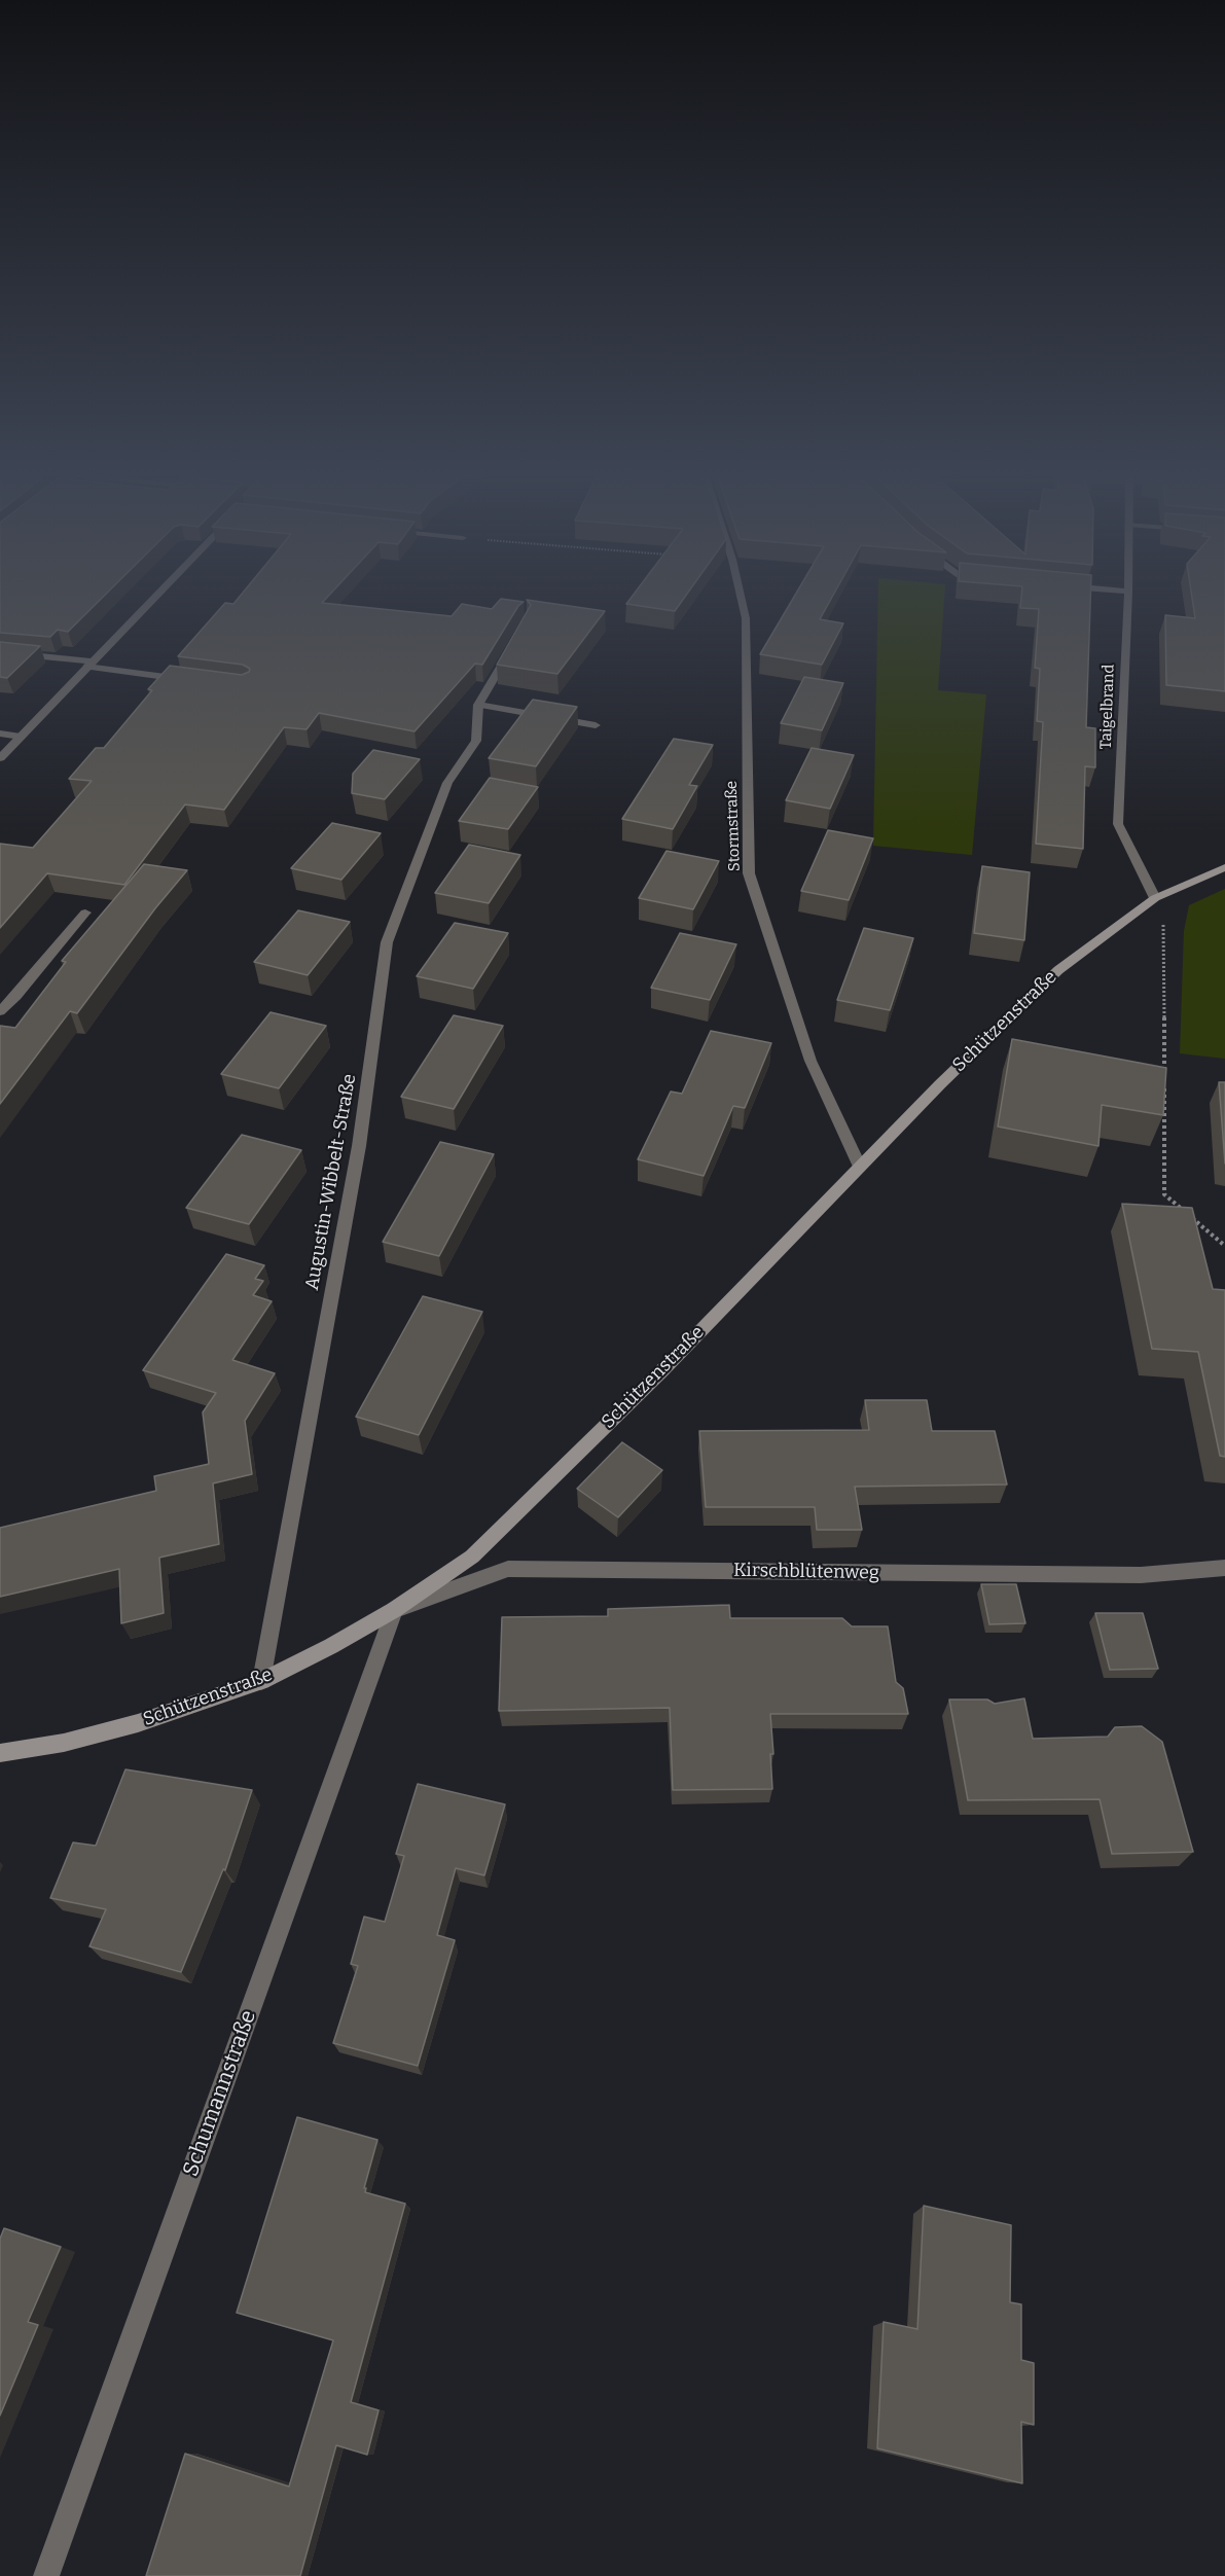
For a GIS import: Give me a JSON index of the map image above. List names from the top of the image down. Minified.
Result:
{"streets":{"street":["Taigelbrand","Stormstraße","Schützenstraße","Augustin-Wibbelt-Straße","Kirschblütenweg","Schumannstraße"]},"crossings":[["Taigelbrand","Schützenstraße"],["Stormstraße","Schützenstraße"],["Schützenstraße","Augustin-Wibbelt-Straße"],["Schützenstraße","Kirschblütenweg"],["Schützenstraße","Schumannstraße"],["Kirschblütenweg","Schumannstraße"]]}
